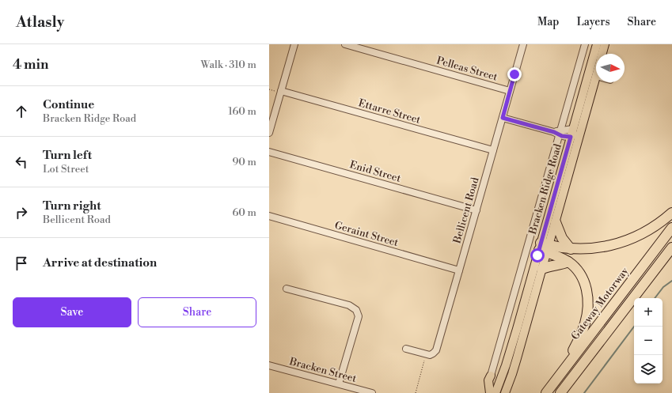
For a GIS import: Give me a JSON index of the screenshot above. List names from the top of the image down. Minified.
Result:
{"streets":{"highway":["Gateway Motorway"],"main road":["Bracken Ridge Road"],"street":["Pelleas Street","Ettarre Street","Enid Street","Bellicent Road","Geraint Street","Bracken Street"]},"crossings":[["Pelleas Street","Bellicent Road"],["Ettarre Street","Bellicent Road"],["Enid Street","Bellicent Road"],["Bellicent Road","Geraint Street"]],"north":"right","page":{"header":"Atlasly","nav":["Map","Layers","Share"],"heading":["4 min","Walk · 310 m"],"list":[["Continue","Bracken Ridge Road","160 m"],["Turn left","Lot Street","90 m"],["Turn right","Bellicent Road","60 m"],"Arrive at destination"],"buttons":["Save","Share"],"map_buttons":["+","−"]}}
